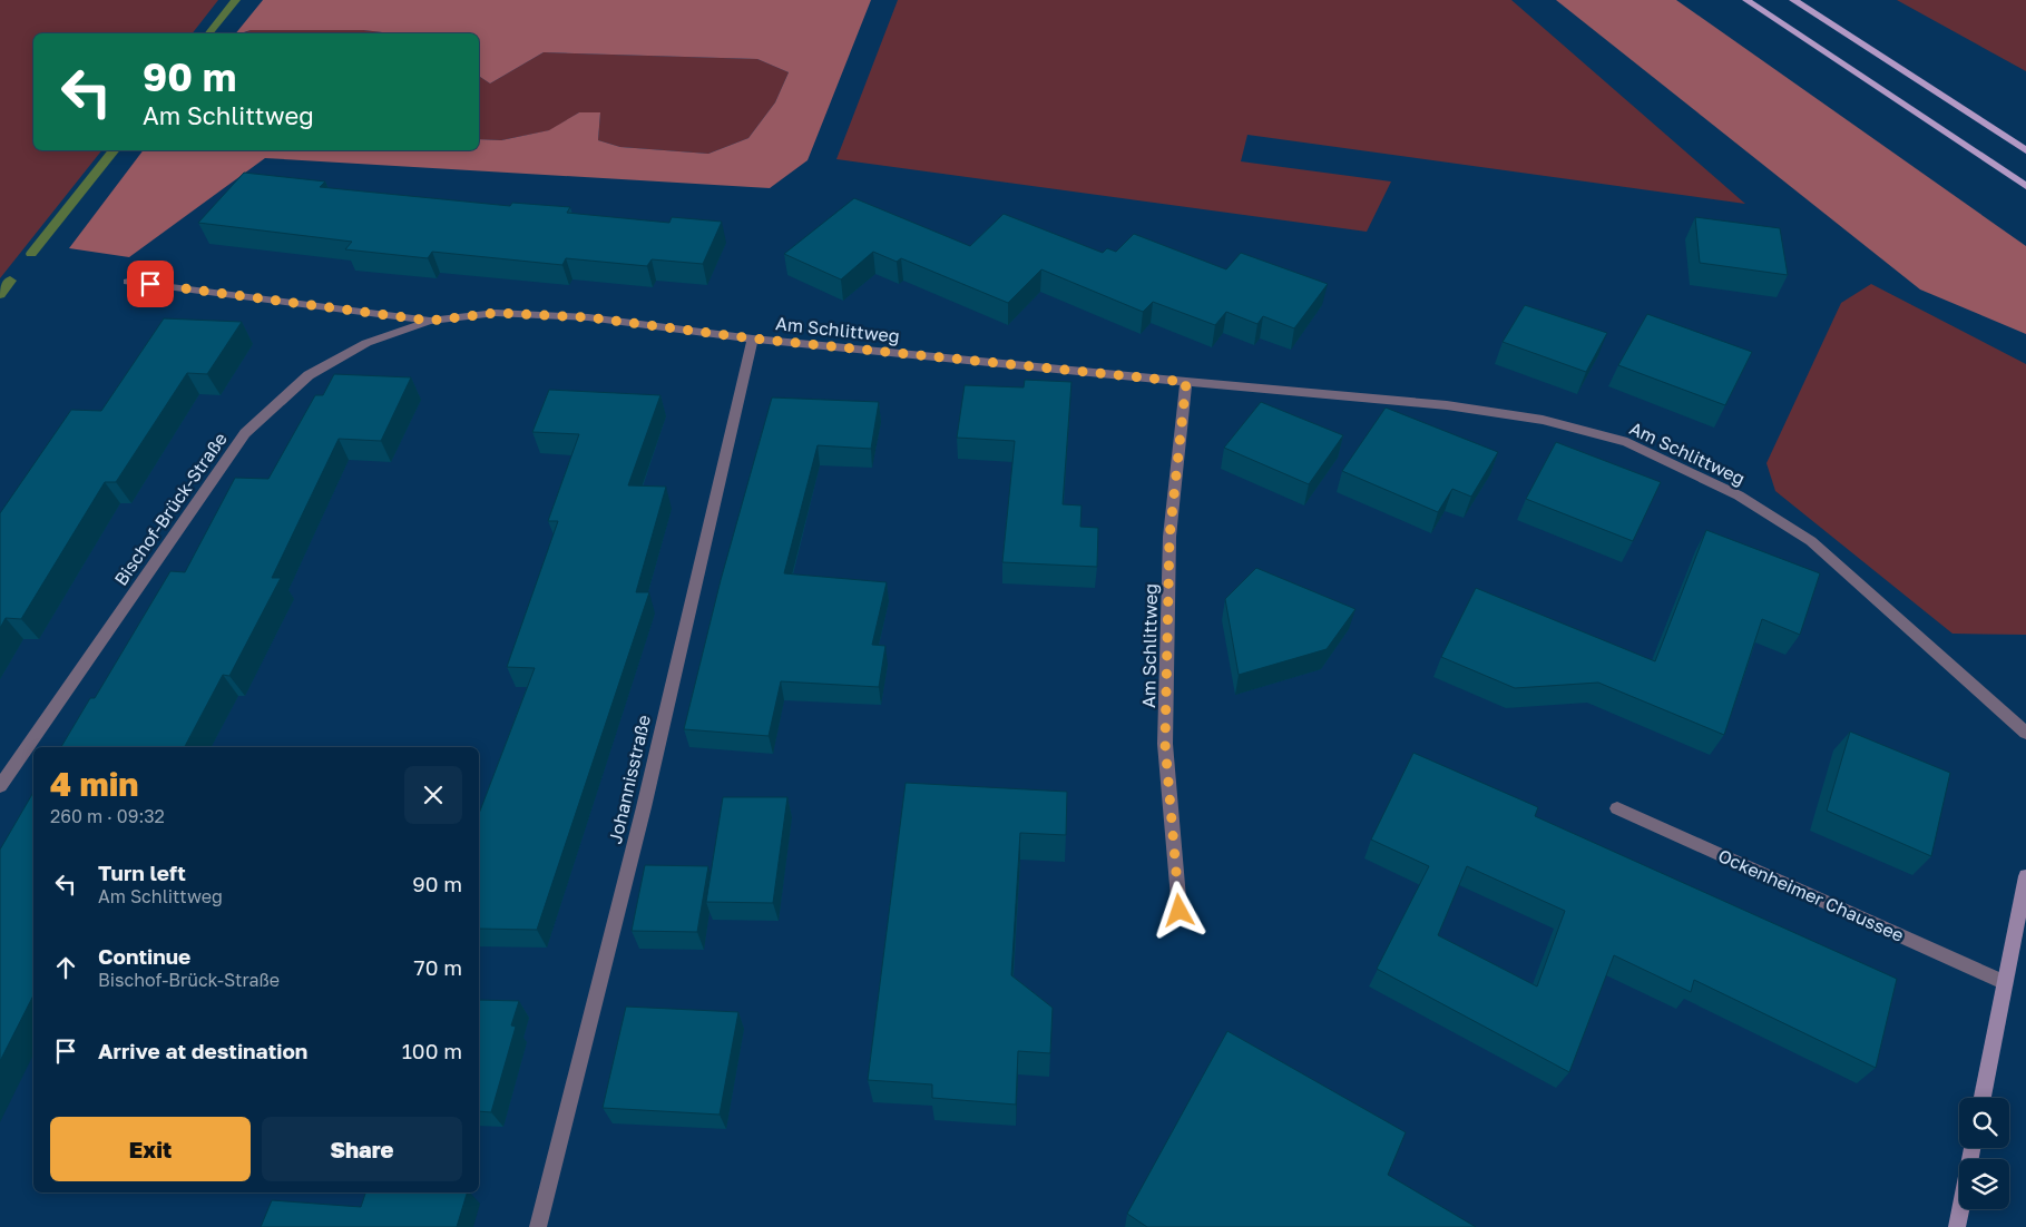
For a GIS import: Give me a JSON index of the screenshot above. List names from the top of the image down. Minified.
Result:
{"streets":{"street":["Am Schlittweg","Bischof-Brück-Straße","Johannisstraße","Ockenheimer Chaussee"]},"crossings":[["Am Schlittweg","Bischof-Brück-Straße"],["Am Schlittweg","Johannisstraße"],["Bischof-Brück-Straße","Johannisstraße"]],"page":{"turn":["90 m","Am Schlittweg"],"heading":["4 min","260 m · 09:32"],"list":[{"name":"Turn left","note":"Am Schlittweg","value":"90 m"},{"name":"Continue","note":"Bischof-Brück-Straße","value":"70 m"},{"name":"Arrive at destination","value":"100 m"}],"buttons":["Exit","Share"]}}
